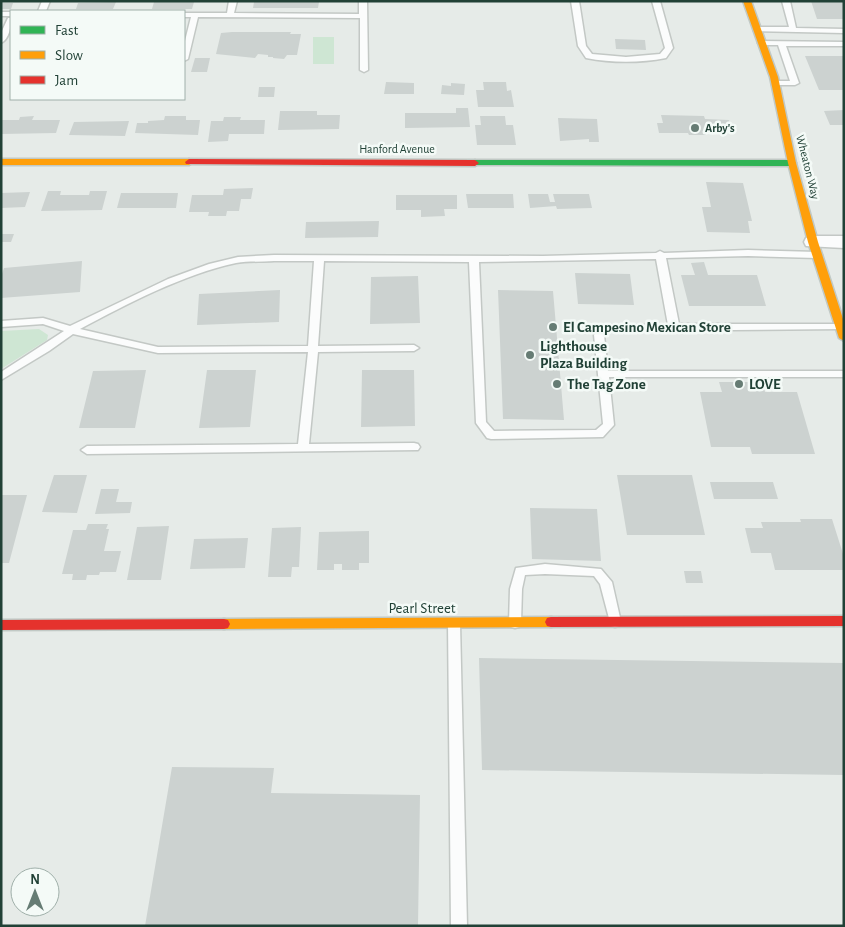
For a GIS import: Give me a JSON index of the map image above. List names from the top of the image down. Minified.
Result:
{"streets":{"street":["Hanford Avenue","Wheaton Way","Pearl Street"]},"crossings":[["Hanford Avenue","Wheaton Way"]],"places":["Arby's","El Campesino Mexican Store","Lighthouse Plaza Building","The Tag Zone","LOVE"],"legend":["Fast","Slow","Jam"],"north":"top"}
